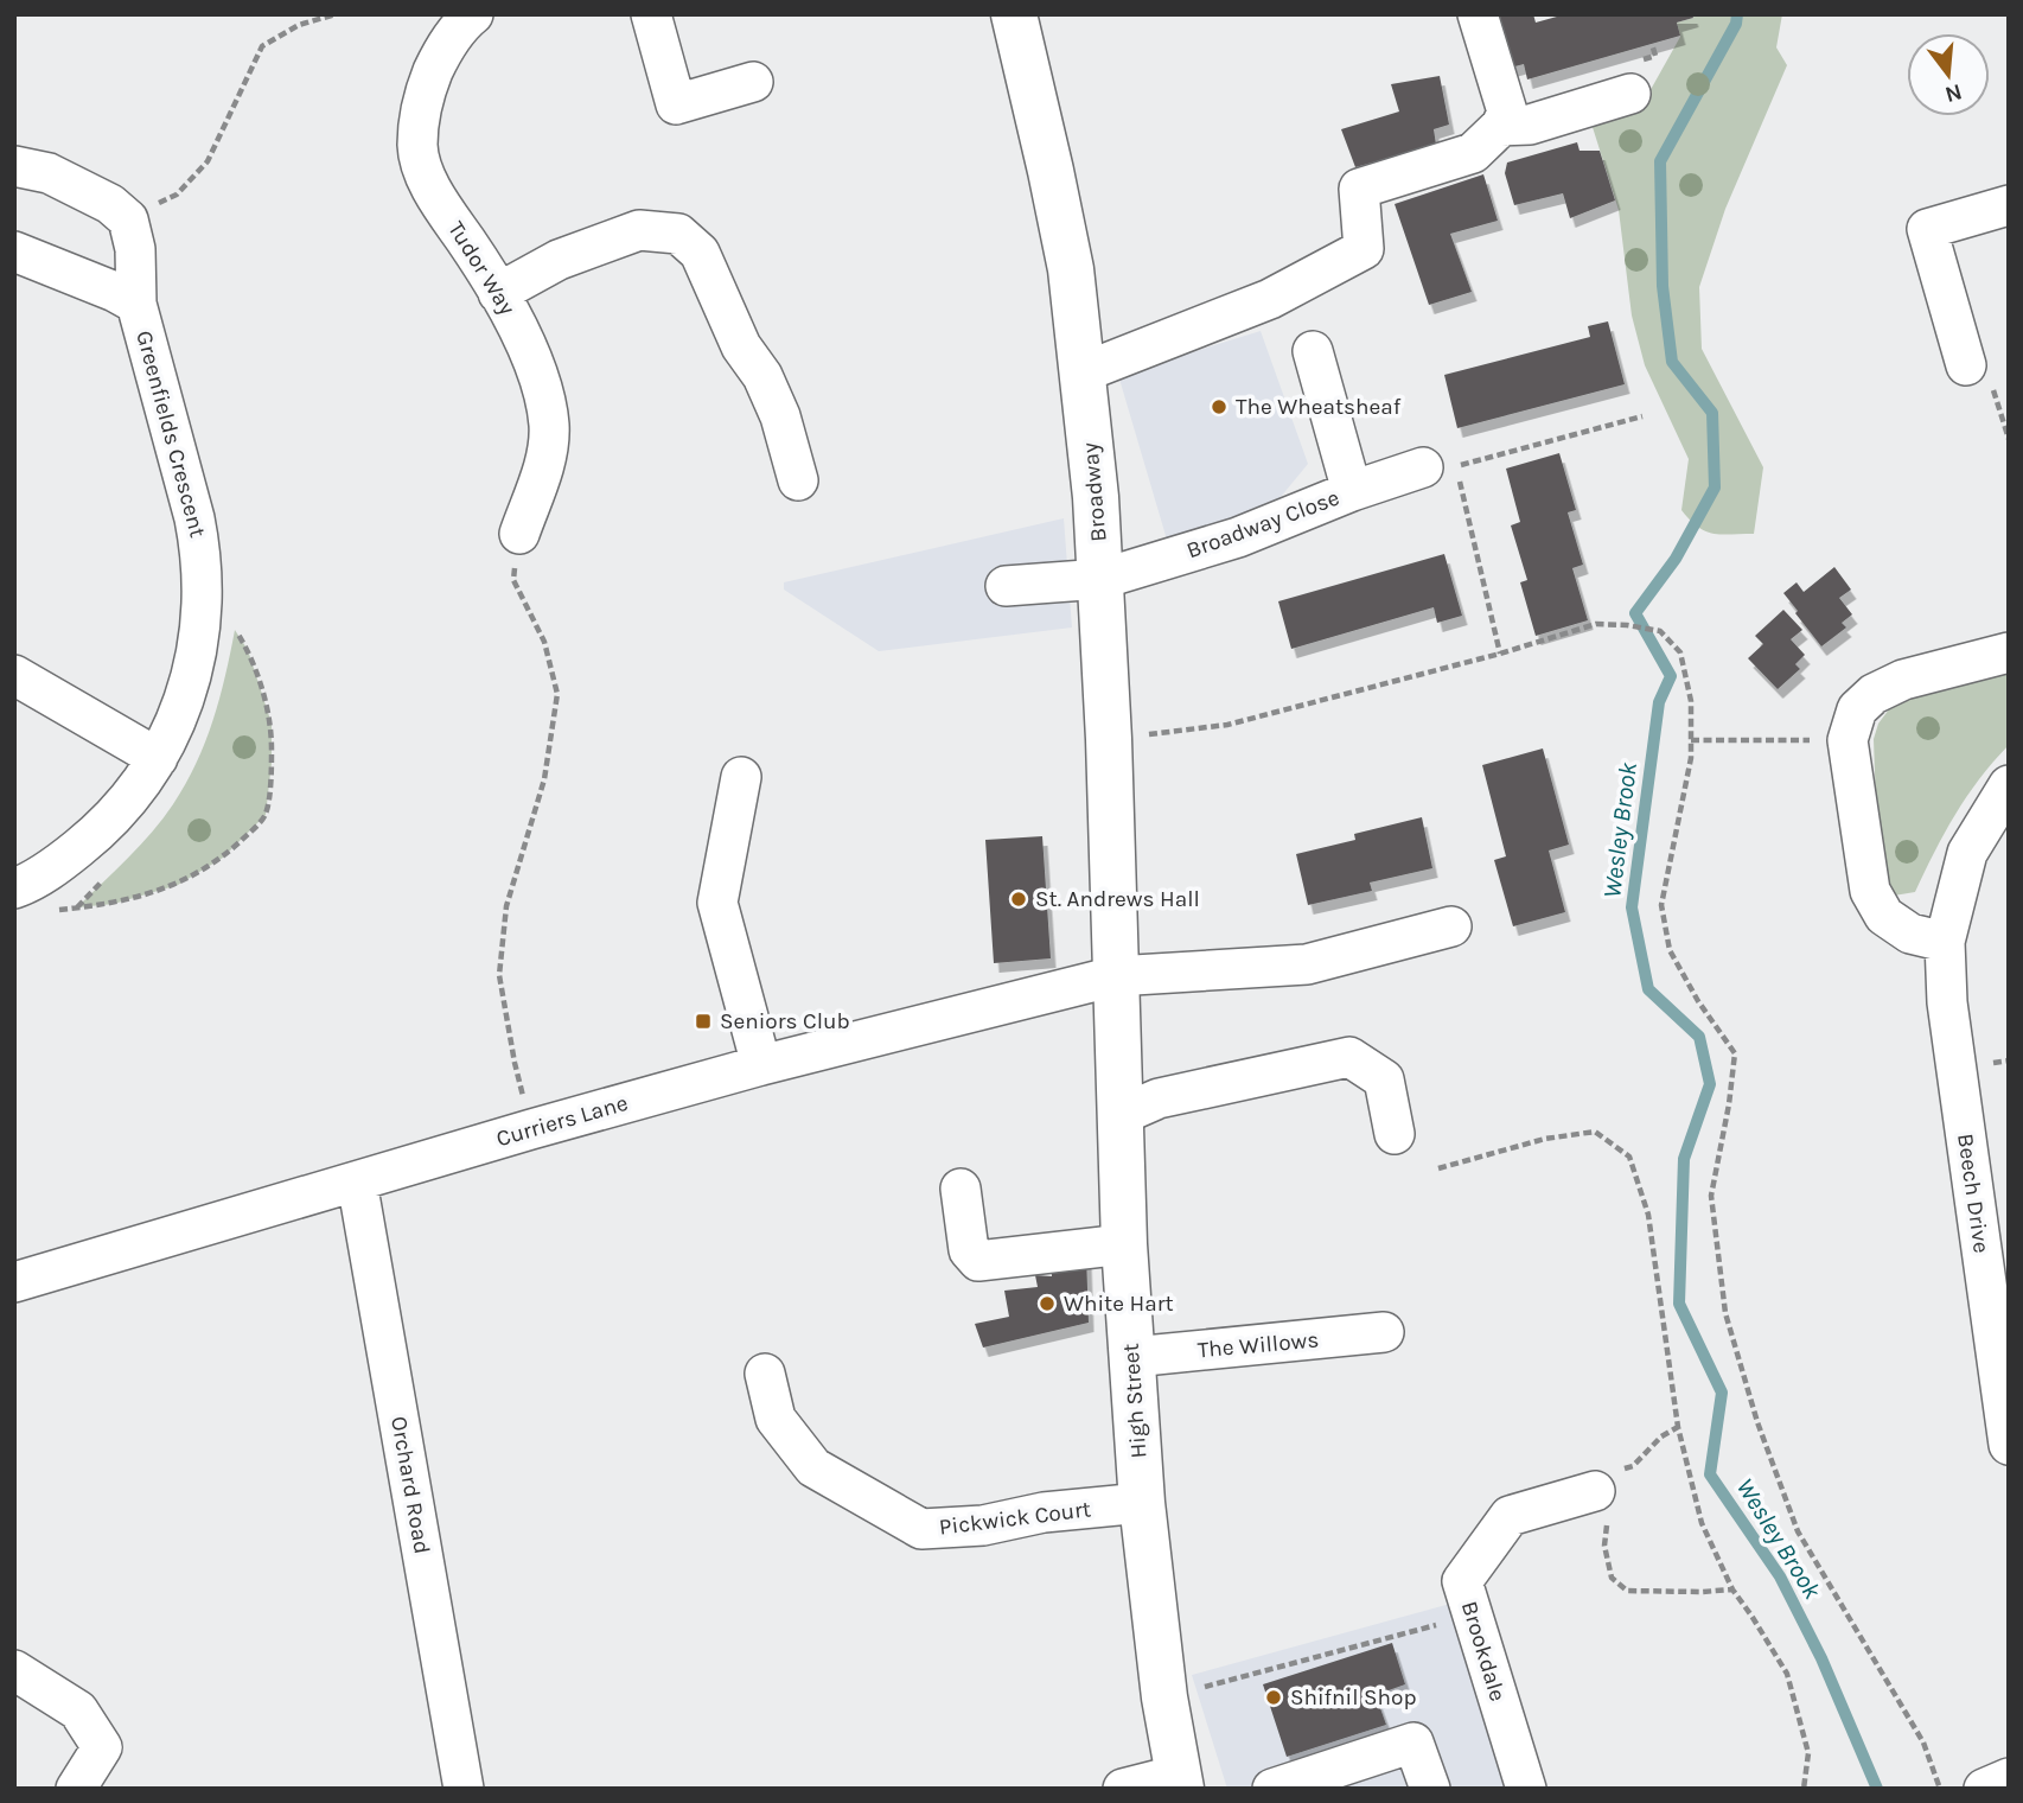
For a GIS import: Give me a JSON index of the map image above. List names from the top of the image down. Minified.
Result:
{"streets":{"main road":["Broadway","High Street"],"street":["Tudor Way","Greenfields Crescent","Broadway Close","Curriers Lane","Beech Drive","The Willows","Orchard Road","Pickwick Court","Brookdale"]},"crossings":[["Broadway","Broadway Close"],["Broadway","Curriers Lane"],["Broadway","High Street"],["Curriers Lane","High Street"],["Curriers Lane","Orchard Road"],["The Willows","High Street"],["High Street","Pickwick Court"]],"water":["Wesley Brook"],"places":{"other":["The Wheatsheaf","St. Andrews Hall","White Hart","Shifnil Shop"],"transit":["Seniors Club"]},"north":"bottom"}
